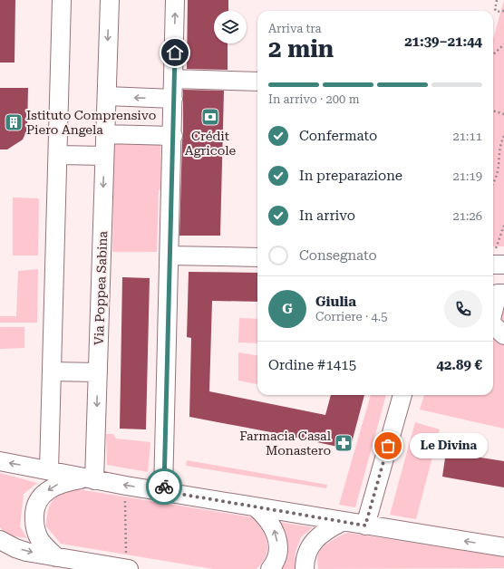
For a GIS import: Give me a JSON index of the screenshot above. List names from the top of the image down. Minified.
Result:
{"streets":{"street":["Via Poppea Sabina"]},"places":{"bank":["Crédit Agricole"],"building":["Istituto Comprensivo Piero Angela"],"pharmacy":["Farmacia Casal Monastero"],"other":["Le Divina"]},"page":{"heading":["2 min","Arriva tra","21:39–21:44"],"panel":["Giulia","Corriere · 4.5","Ordine #1415","42.89 €"],"bar":"In arrivo · 200 m","list":[["Confermato","21:11"],["In preparazione","21:19"],["In arrivo","21:26"],"Consegnato"],"round":"G","bubble":"Le Divina"}}
